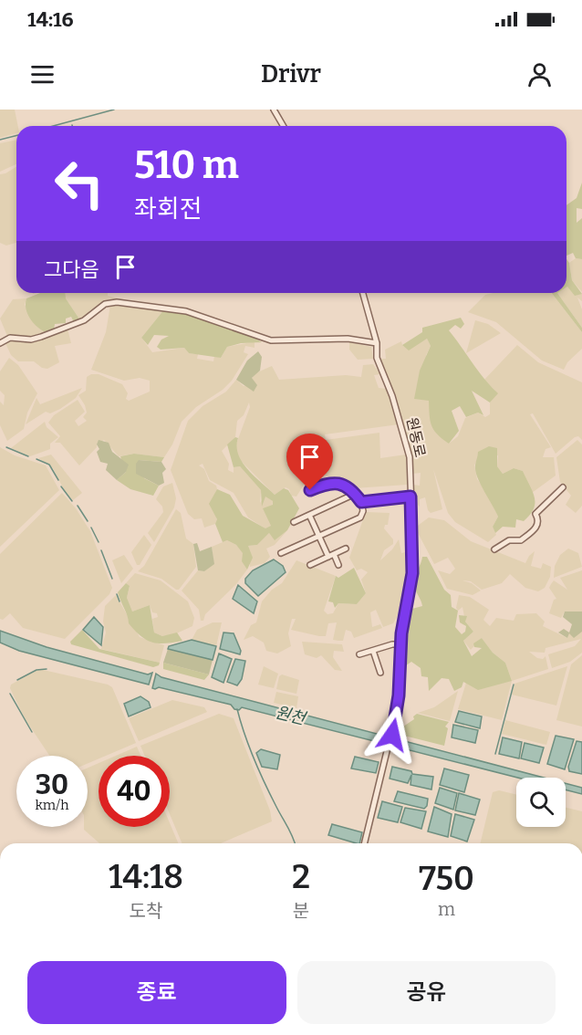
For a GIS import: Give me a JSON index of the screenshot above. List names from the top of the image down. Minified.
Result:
{"streets":{"street":["원동로"]},"water":["원천"],"page":{"status":"14:16","header":"Drivr","turn":["510 m","좌회전"],"then":"그다음","speed":"30 km/h","limit":"40","eta":["14:18","도착","2","분","750","m"],"buttons":["종료","공유"]}}
